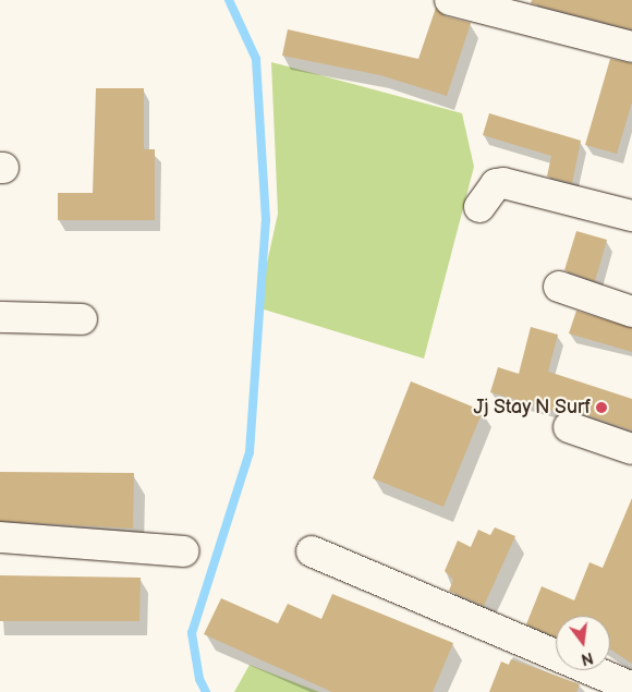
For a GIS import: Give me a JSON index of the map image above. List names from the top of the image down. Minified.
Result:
{"places":["Jj Stay N Surf"],"north":"bottom"}
